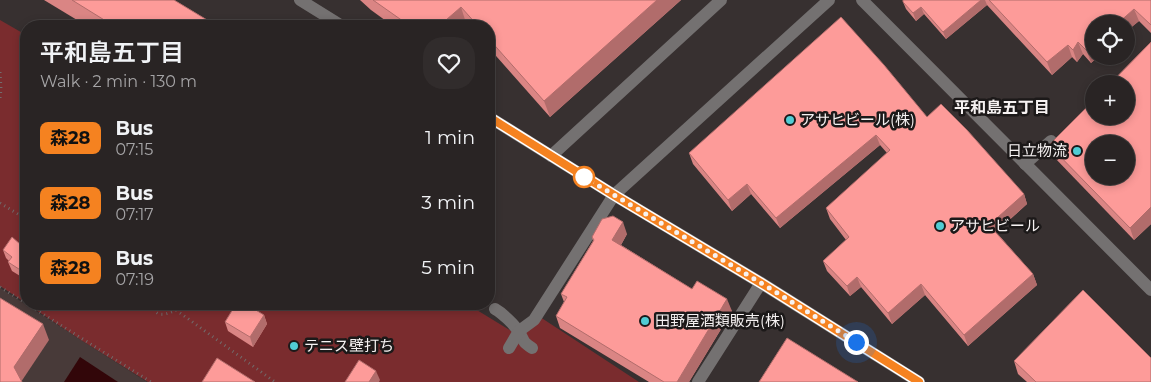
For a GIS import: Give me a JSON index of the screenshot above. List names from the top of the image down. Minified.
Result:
{"districts":["平和島五丁目"],"places":["アサヒビール(株)","日立物流","アサヒビール","田野屋酒類販売(株)","テニス壁打ち"],"lines":["bus line 森28"],"page":{"map_buttons":["+","−"],"heading":["平和島五丁目","Walk · 2 min · 130 m"],"list":[{"mark":"森28","name":"Bus","note":"07:15","value":"1 min"},{"mark":"森28","name":"Bus","note":"07:17","value":"3 min"},{"mark":"森28","name":"Bus","note":"07:19","value":"5 min"}]}}
